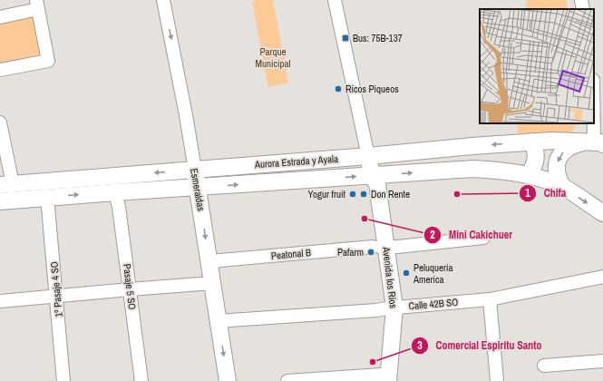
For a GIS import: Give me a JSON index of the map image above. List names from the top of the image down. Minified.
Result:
{"streets":{"main road":["Aurora Estrada y Ayala","Esmeraldas","Avenida los Ríos"],"street":["Peatonal B","Pasaje 5 SO","1º Pasaje 4 SO","Calle 42B SO"]},"crossings":[["Aurora Estrada y Ayala","Esmeraldas"],["Aurora Estrada y Ayala","Avenida los Ríos"],["Aurora Estrada y Ayala","Pasaje 5 SO"],["Aurora Estrada y Ayala","1º Pasaje 4 SO"],["Esmeraldas","Peatonal B"],["Esmeraldas","Calle 42B SO"],["Peatonal B","Avenida los Ríos"],["Avenida los Ríos","Calle 42B SO"]],"one_way":["Esmeraldas"],"parks":["Parque Municipal"],"places":{"transit":["Bus: 75B-137"],"other":["Ricos Piqueos","Yogur fruit","Don Rente","Chifa","Mini Cakichuer","Pafarm","Peluquería America","Comercial Espiritu Santo"]}}
